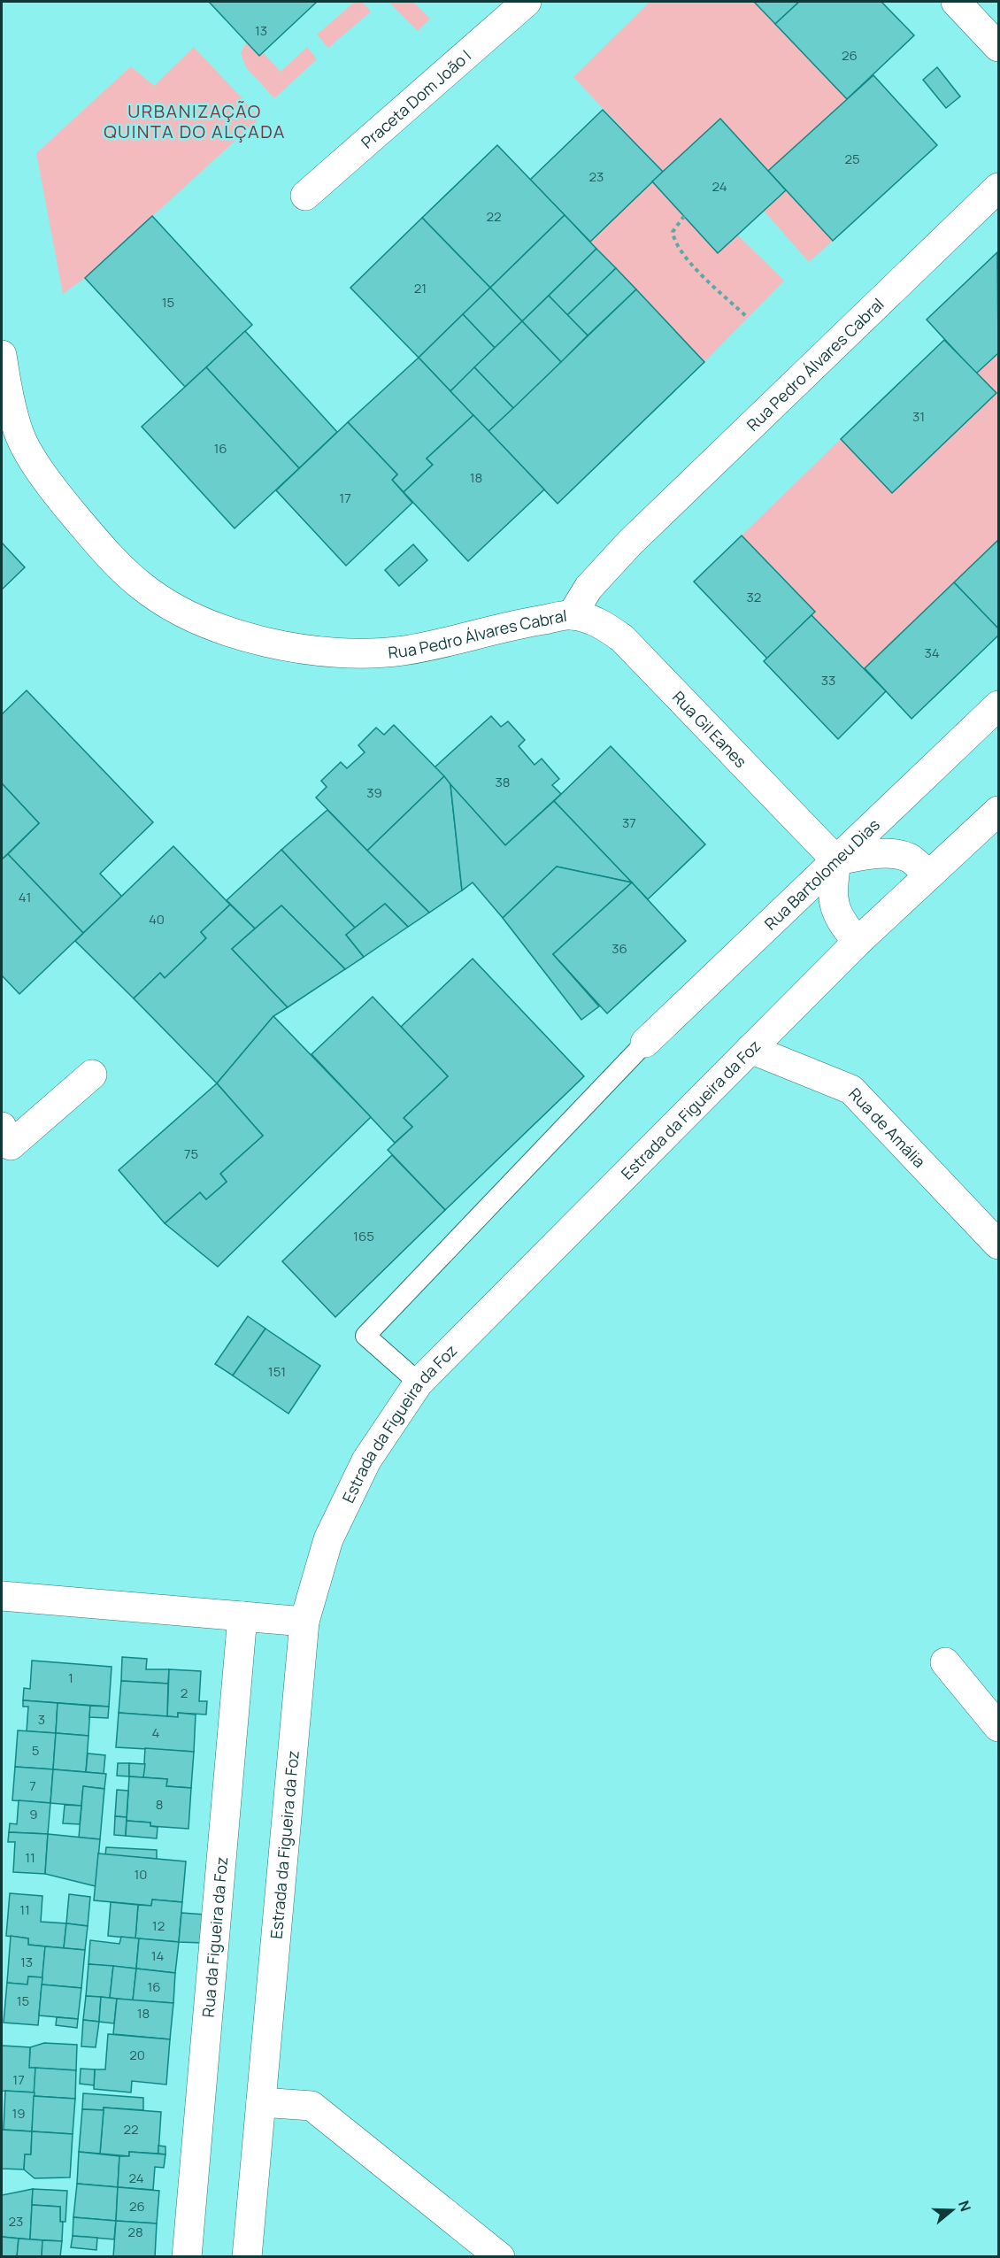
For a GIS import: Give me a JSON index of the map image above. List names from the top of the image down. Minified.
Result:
{"streets":{"street":["Praceta Dom João I","Rua Pedro Álvares Cabral","Rua Gil Eanes","Rua Bartolomeu Dias","Estrada da Figueira da Foz","Rua de Amália","Rua da Figueira da Foz"]},"crossings":[["Rua Pedro Álvares Cabral","Rua Gil Eanes"],["Rua Gil Eanes","Rua Bartolomeu Dias"],["Estrada da Figueira da Foz","Rua de Amália"]],"districts":["URBANIZAÇÃO QUINTA DO ALÇADA"],"house_numbers":["13","26","25","23","24","22","21","15","31","16","18","17","32","34","33","38","39","37","41","40","36","75","165","151","1","2","3","4","5","7","8","9","11","10","11","12","14","13","16","15","18","20","17","19","22","24","26","23","28"],"north":"right"}
